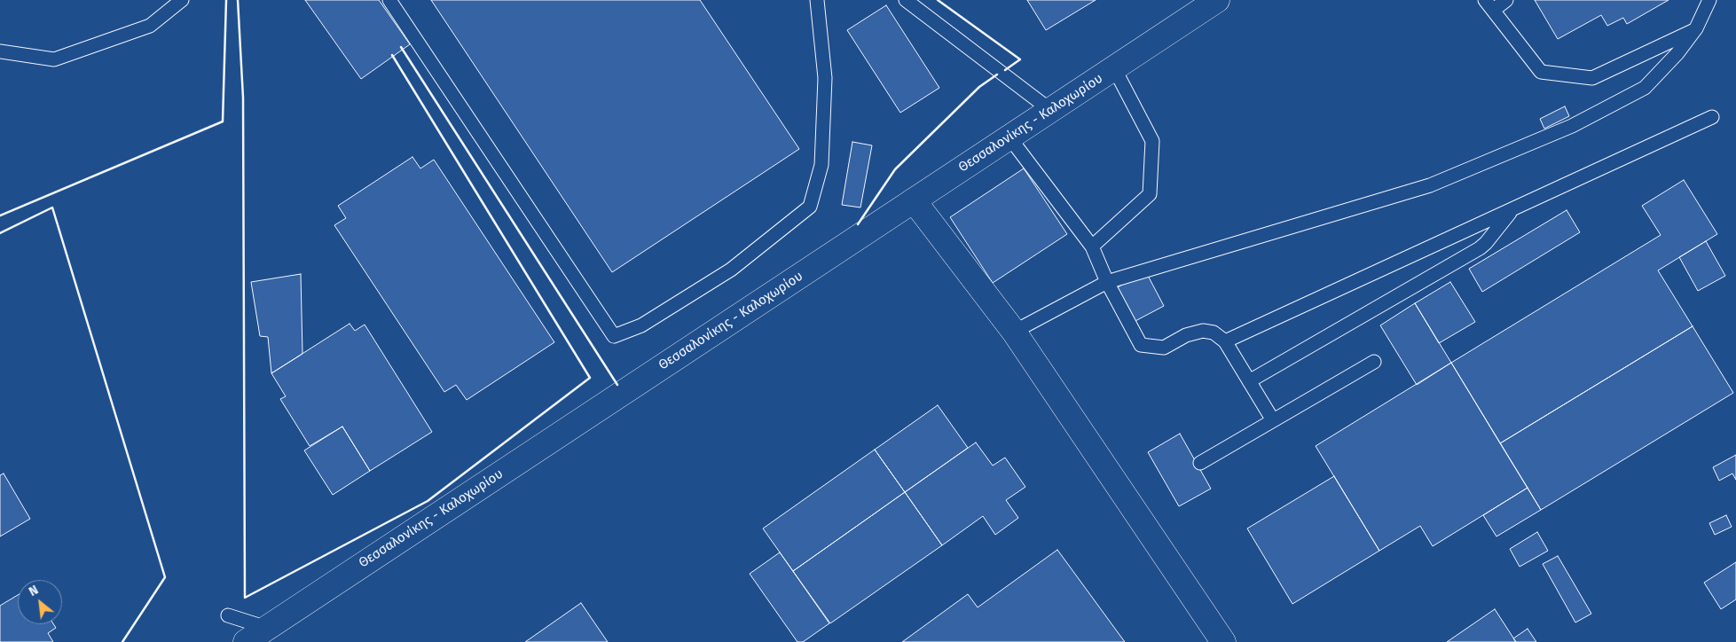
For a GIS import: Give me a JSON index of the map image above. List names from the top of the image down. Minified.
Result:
{"streets":{"main road":["Θεσσαλονίκης - Καλοχωρίου"]},"north":"top left"}
